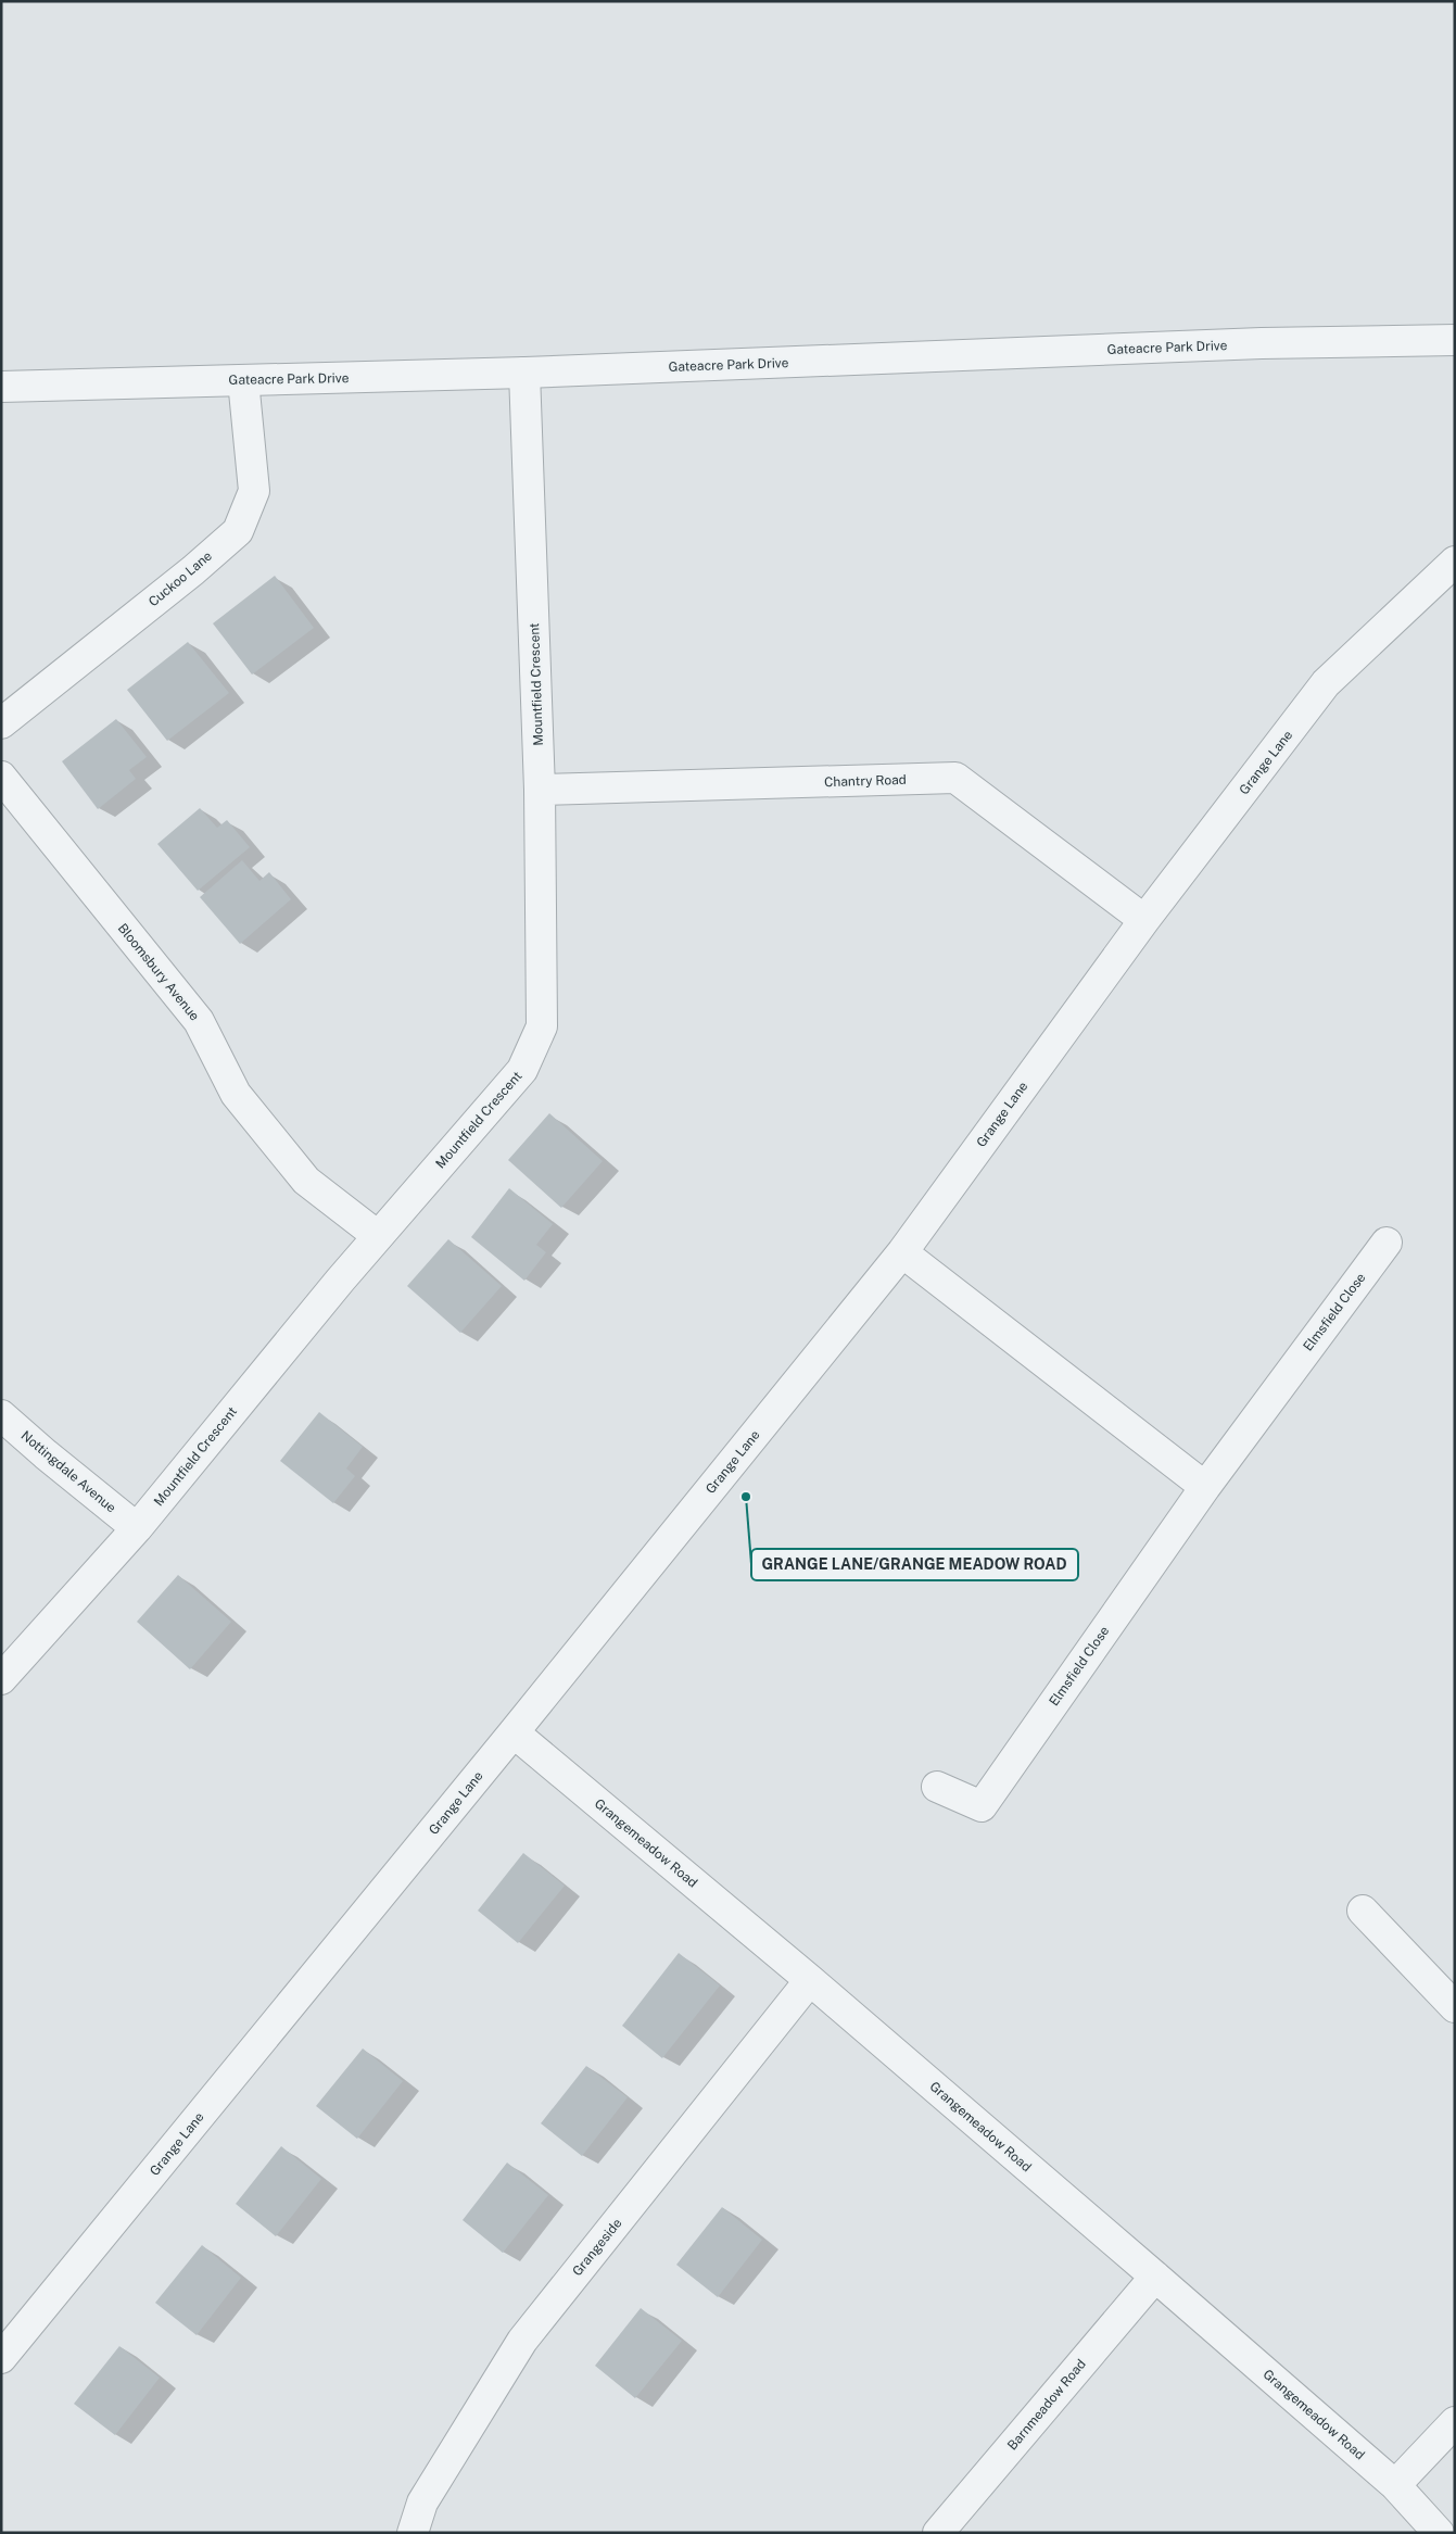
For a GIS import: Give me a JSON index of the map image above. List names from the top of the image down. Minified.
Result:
{"streets":{"street":["Gateacre Park Drive","Cuckoo Lane","Mountfield Crescent","Grange Lane","Chantry Road","Bloomsbury Avenue","Elmsfield Close","Nottingdale Avenue","Grangemeadow Road","Grangeside","Barnmeadow Road"]},"crossings":[["Gateacre Park Drive","Cuckoo Lane"],["Gateacre Park Drive","Mountfield Crescent"],["Mountfield Crescent","Chantry Road"],["Mountfield Crescent","Bloomsbury Avenue"],["Mountfield Crescent","Nottingdale Avenue"],["Grange Lane","Chantry Road"],["Grange Lane","Grangemeadow Road"],["Grangemeadow Road","Grangeside"],["Grangemeadow Road","Barnmeadow Road"]],"places":["GRANGE LANE/GRANGE MEADOW ROAD"]}
